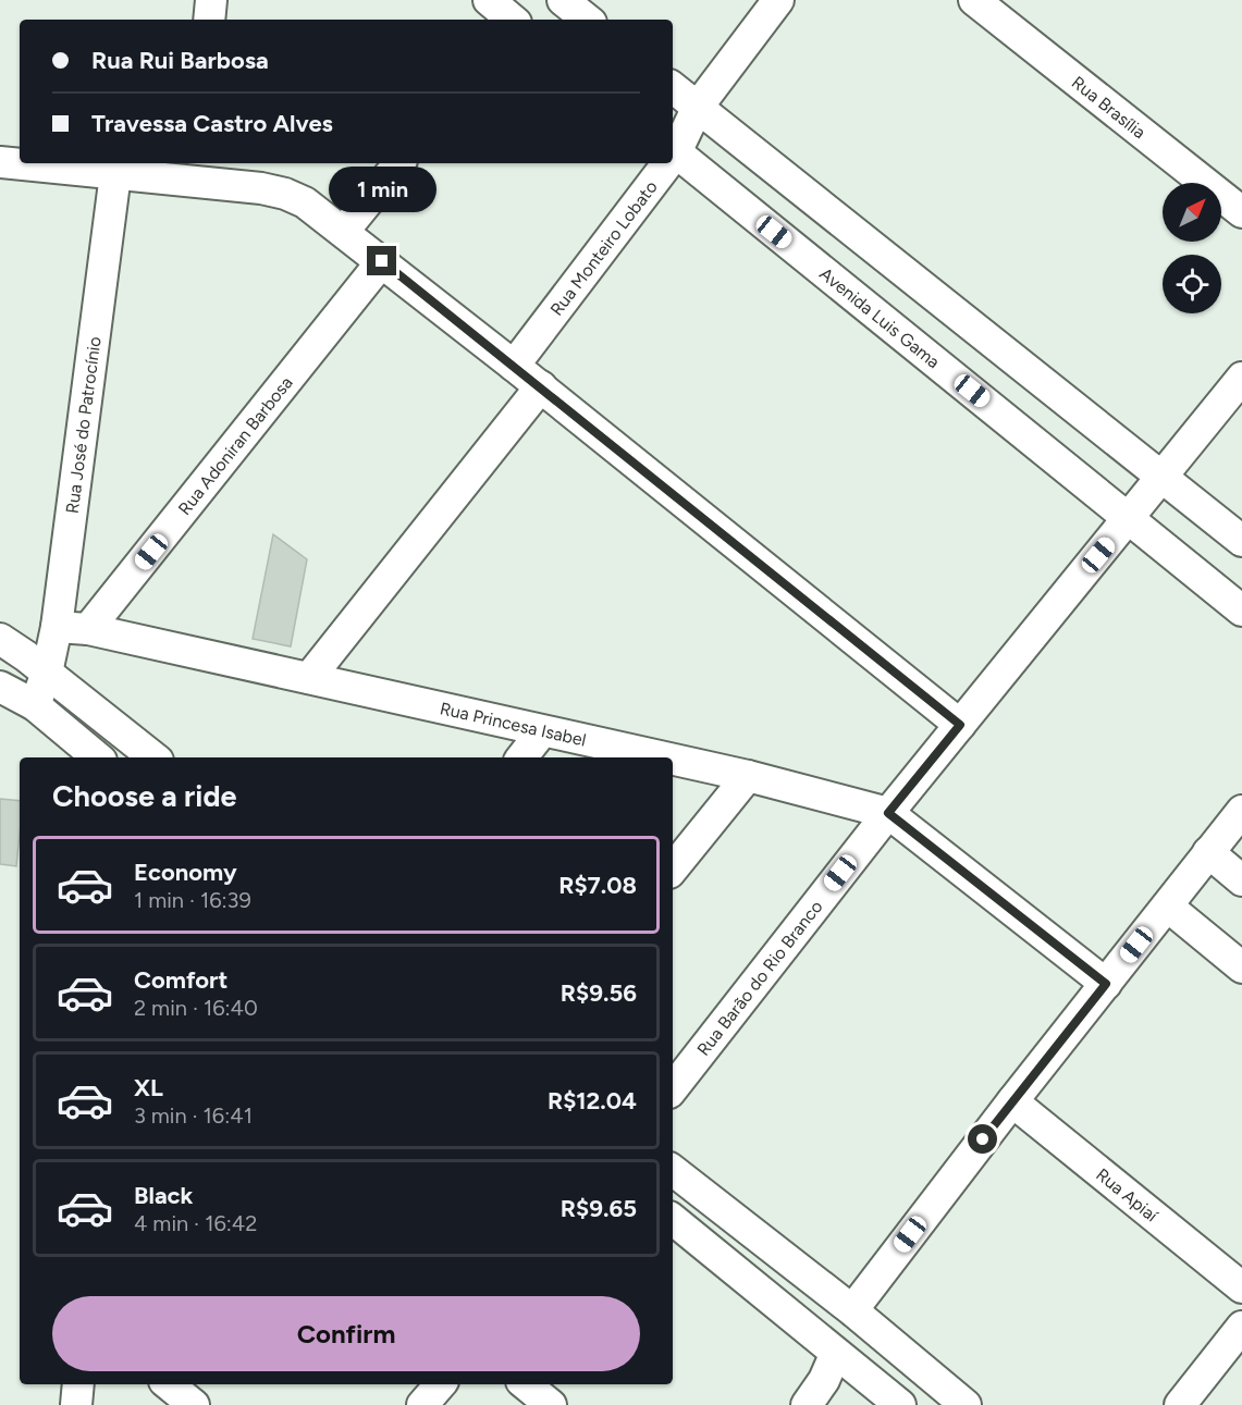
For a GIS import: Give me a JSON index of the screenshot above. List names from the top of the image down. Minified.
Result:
{"streets":{"street":["Rua Brasília","Rua Monteiro Lobato","Avenida Luis Gama","Rua José do Patrocínio","Rua Adoniran Barbosa","Rua Princesa Isabel","Rua Barão do Rio Branco","Rua Apiaí"]},"crossings":[["Rua Monteiro Lobato","Avenida Luis Gama"],["Avenida Luis Gama","Rua Barão do Rio Branco"],["Rua José do Patrocínio","Rua Princesa Isabel"],["Rua Adoniran Barbosa","Rua Princesa Isabel"],["Rua Princesa Isabel","Rua Barão do Rio Branco"]],"north":"top right","page":{"banner":["Rua Rui Barbosa","Travessa Castro Alves"],"bubble":"1 min","heading":"Choose a ride","list":[{"name":"Economy","note":"1 min · 16:39","value":"R$7.08"},{"name":"Comfort","note":"2 min · 16:40","value":"R$9.56"},{"name":"XL","note":"3 min · 16:41","value":"R$12.04"},{"name":"Black","note":"4 min · 16:42","value":"R$9.65"}],"buttons":"Confirm"}}
